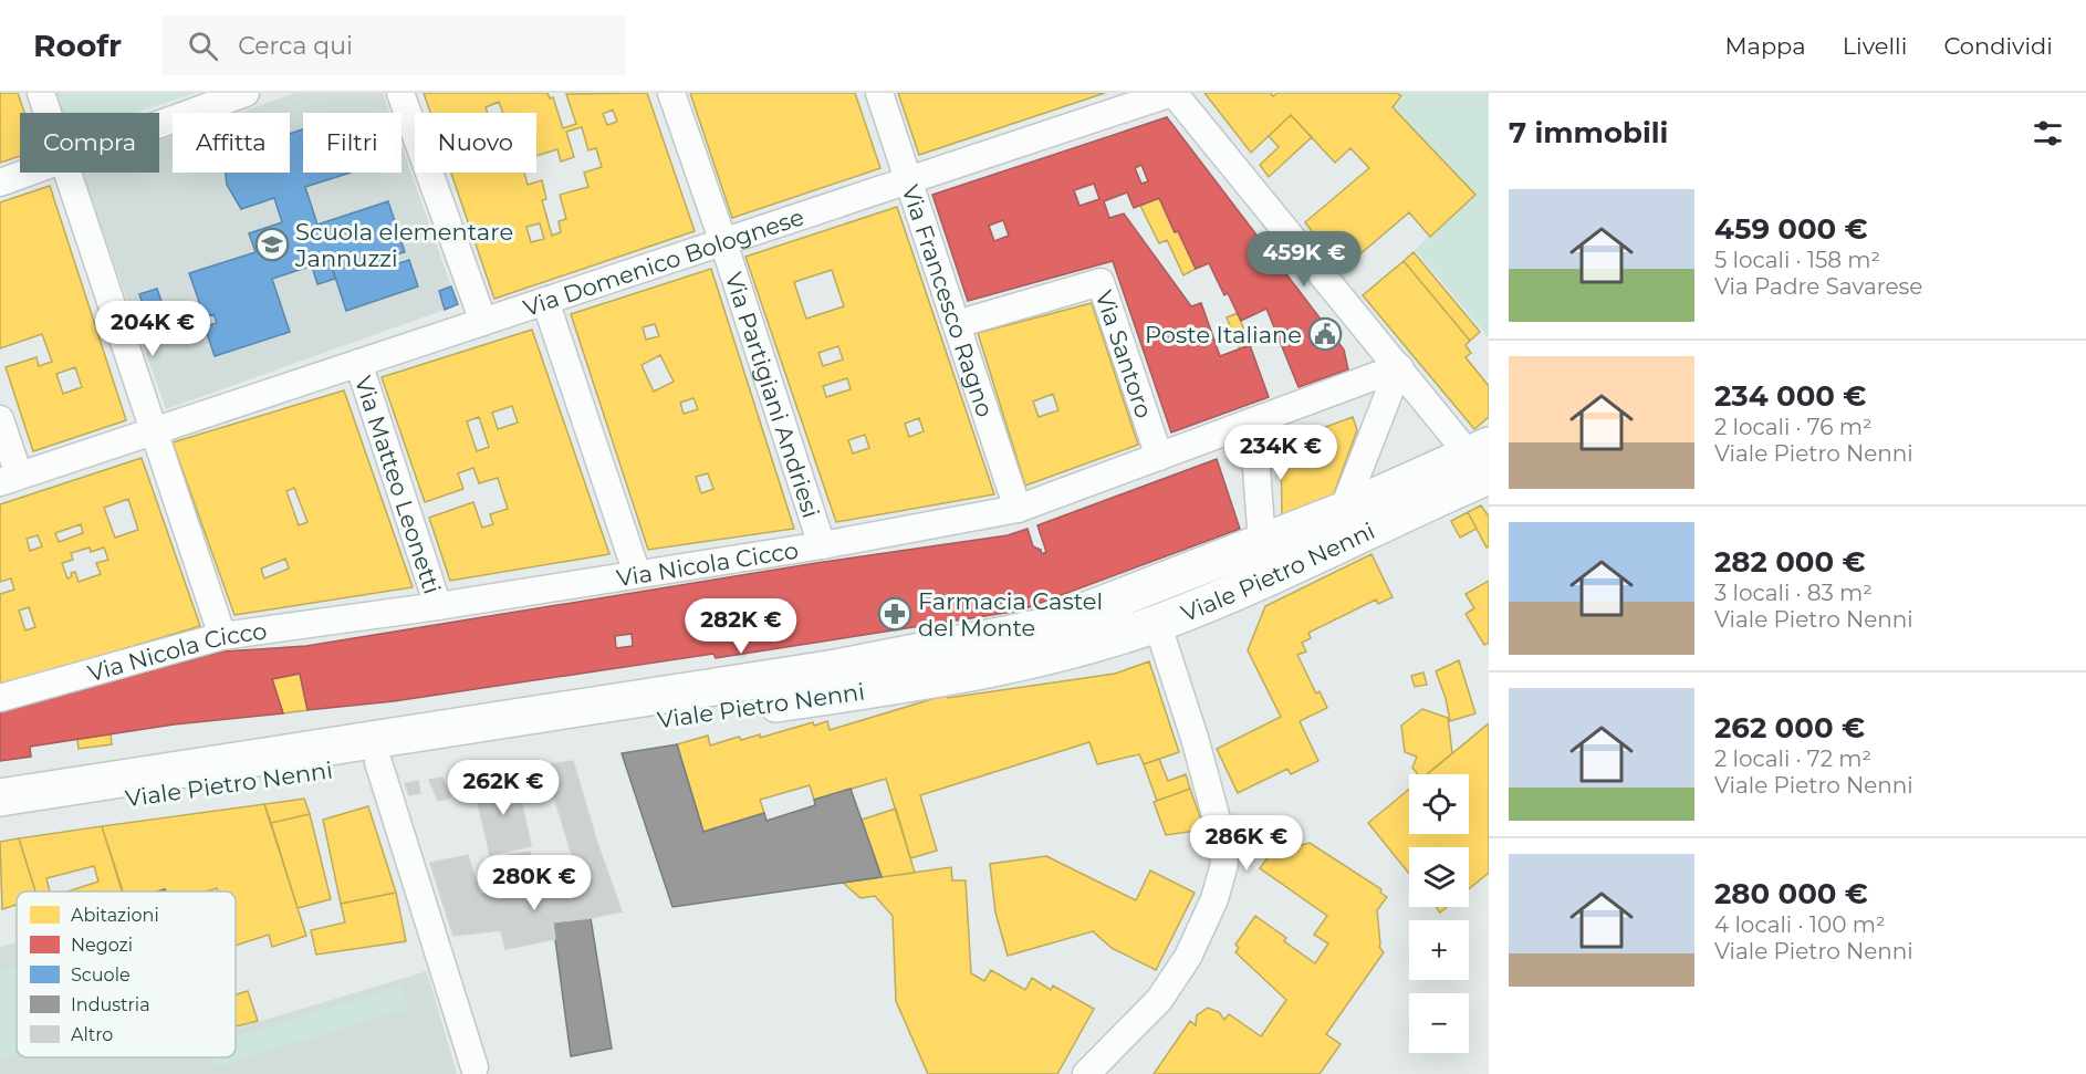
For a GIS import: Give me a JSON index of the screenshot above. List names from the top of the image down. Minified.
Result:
{"streets":{"main road":["Viale Pietro Nenni"],"street":["Via Domenico Bolognese","Via Francesco Ragno","Via Santoro","Via Partigiani Andriesi","Via Matteo Leonetti","Via Nicola Cicco"]},"crossings":[["Via Domenico Bolognese","Via Francesco Ragno"],["Via Domenico Bolognese","Via Partigiani Andriesi"],["Via Domenico Bolognese","Via Matteo Leonetti"],["Via Francesco Ragno","Via Santoro"],["Via Francesco Ragno","Via Nicola Cicco"],["Via Santoro","Via Nicola Cicco"],["Via Partigiani Andriesi","Via Nicola Cicco"],["Via Matteo Leonetti","Via Nicola Cicco"]],"places":{"school or university":["Scuola elementare Jannuzzi"],"public building":["Poste Italiane"],"pharmacy":["Farmacia Castel del Monte"]},"legend":["Abitazioni","Negozi","Scuole","Industria","Altro"],"page":{"header":"Roofr","search":"Cerca qui","nav":["Mappa","Livelli","Condividi"],"heading":"7 immobili","chip":["Compra","Affitta","Filtri","Nuovo"],"list":[{"name":"459 000 €","note":"5 locali · 158 m² · Via Padre Savarese"},{"name":"234 000 €","note":"2 locali · 76 m² · Viale Pietro Nenni"},{"name":"282 000 €","note":"3 locali · 83 m² · Viale Pietro Nenni"},{"name":"262 000 €","note":"2 locali · 72 m² · Viale Pietro Nenni"},{"name":"280 000 €","note":"4 locali · 100 m² · Viale Pietro Nenni"}],"price":["459K €","204K €","234K €","282K €","262K €","286K €","280K €"],"map_buttons":["+","−"]}}
